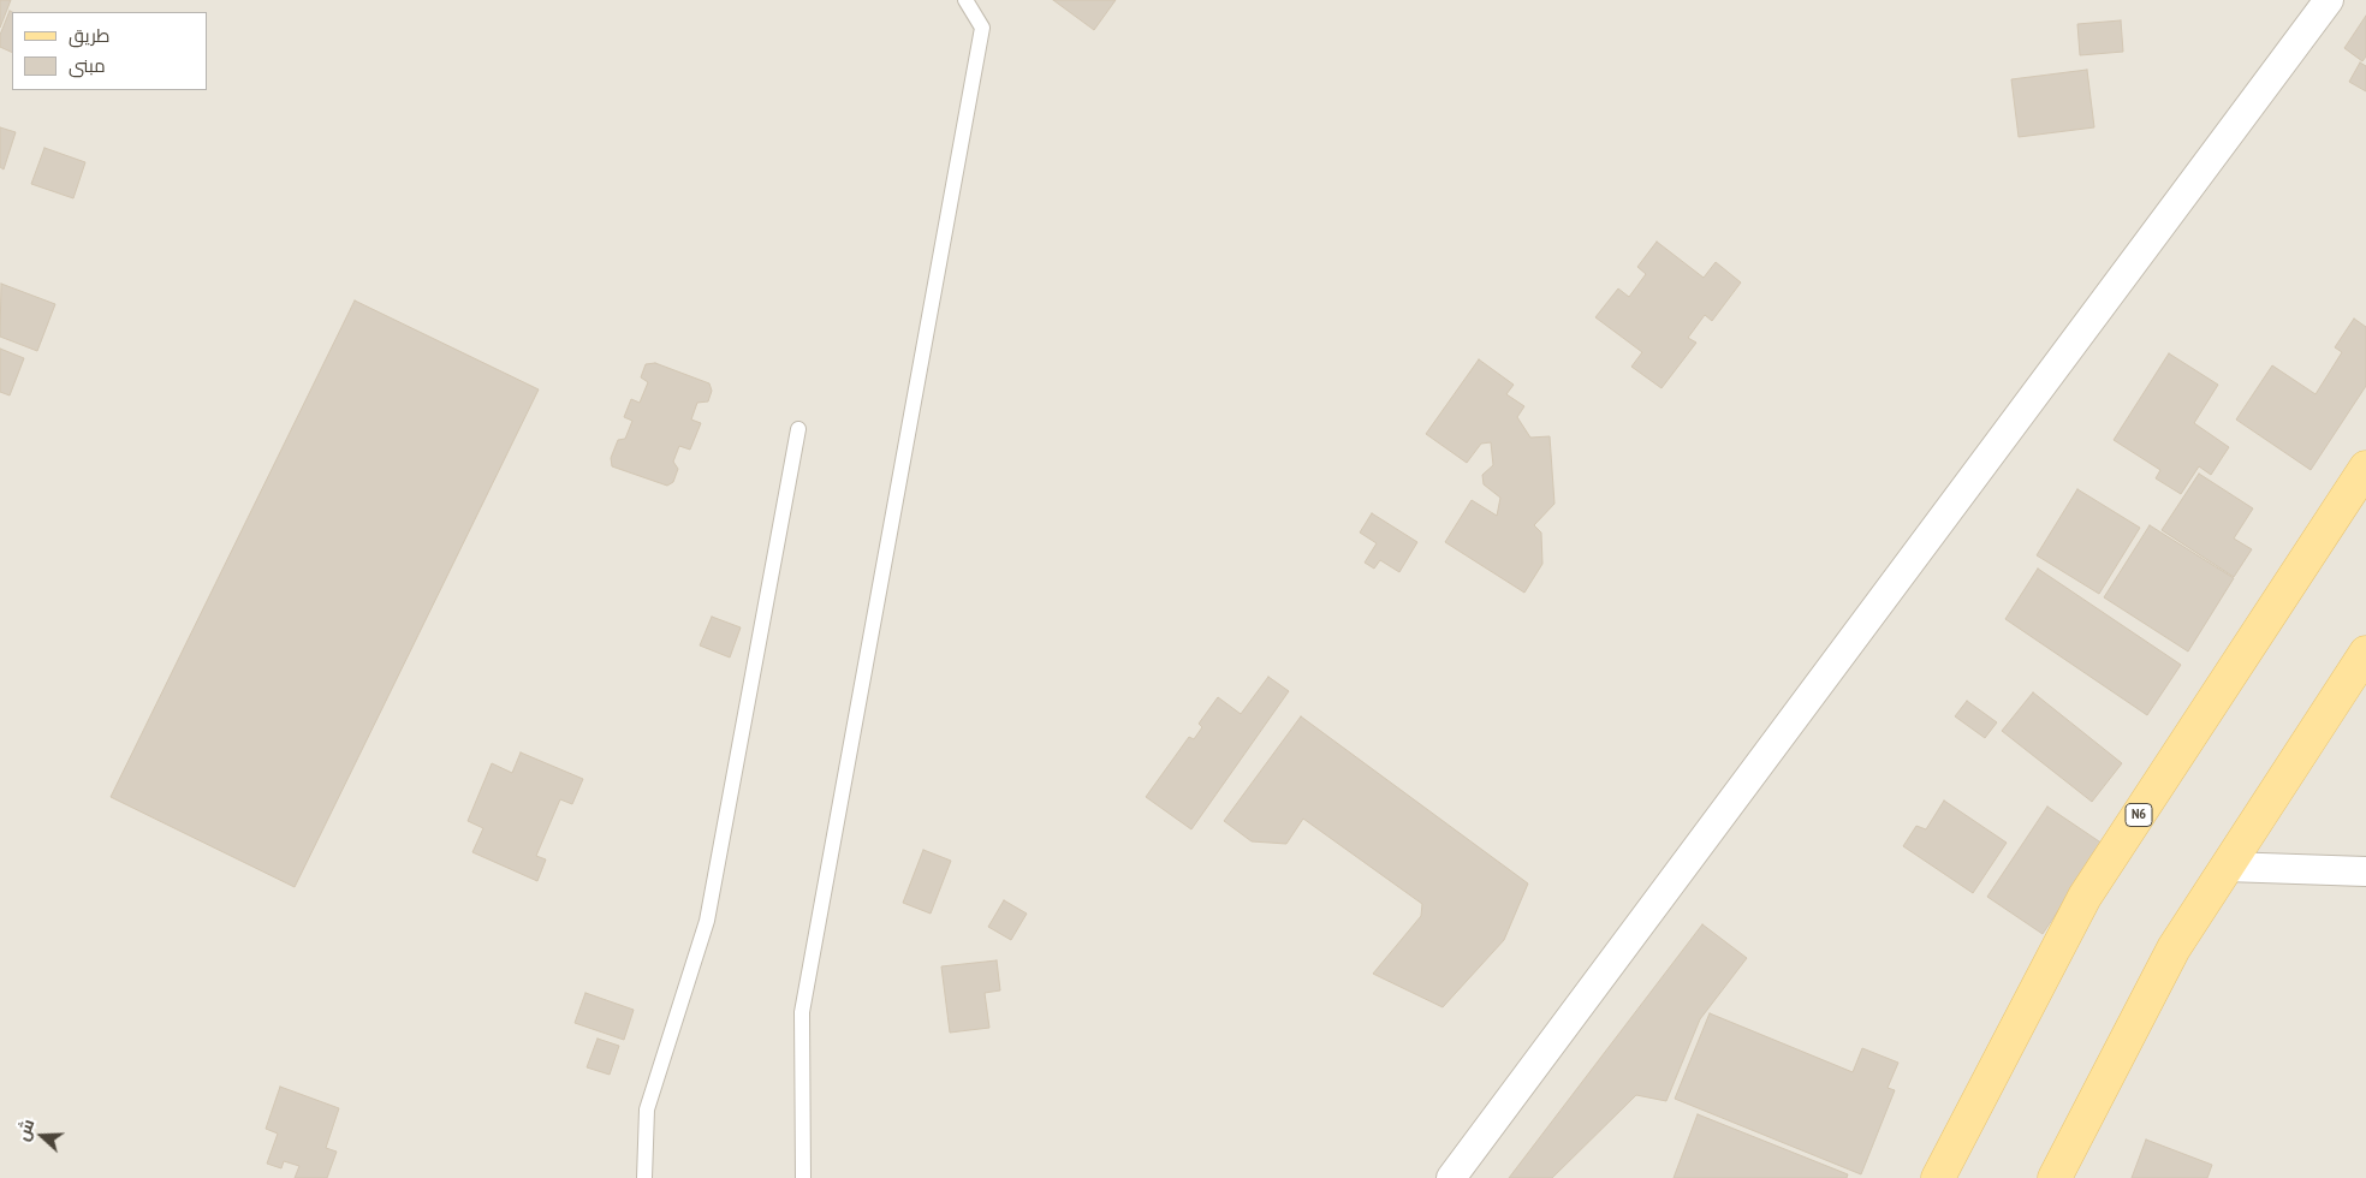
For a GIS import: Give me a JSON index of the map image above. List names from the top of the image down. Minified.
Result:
{"streets":{"main road":["N6"]},"legend":["طريق","مبنى"],"north":"left"}
